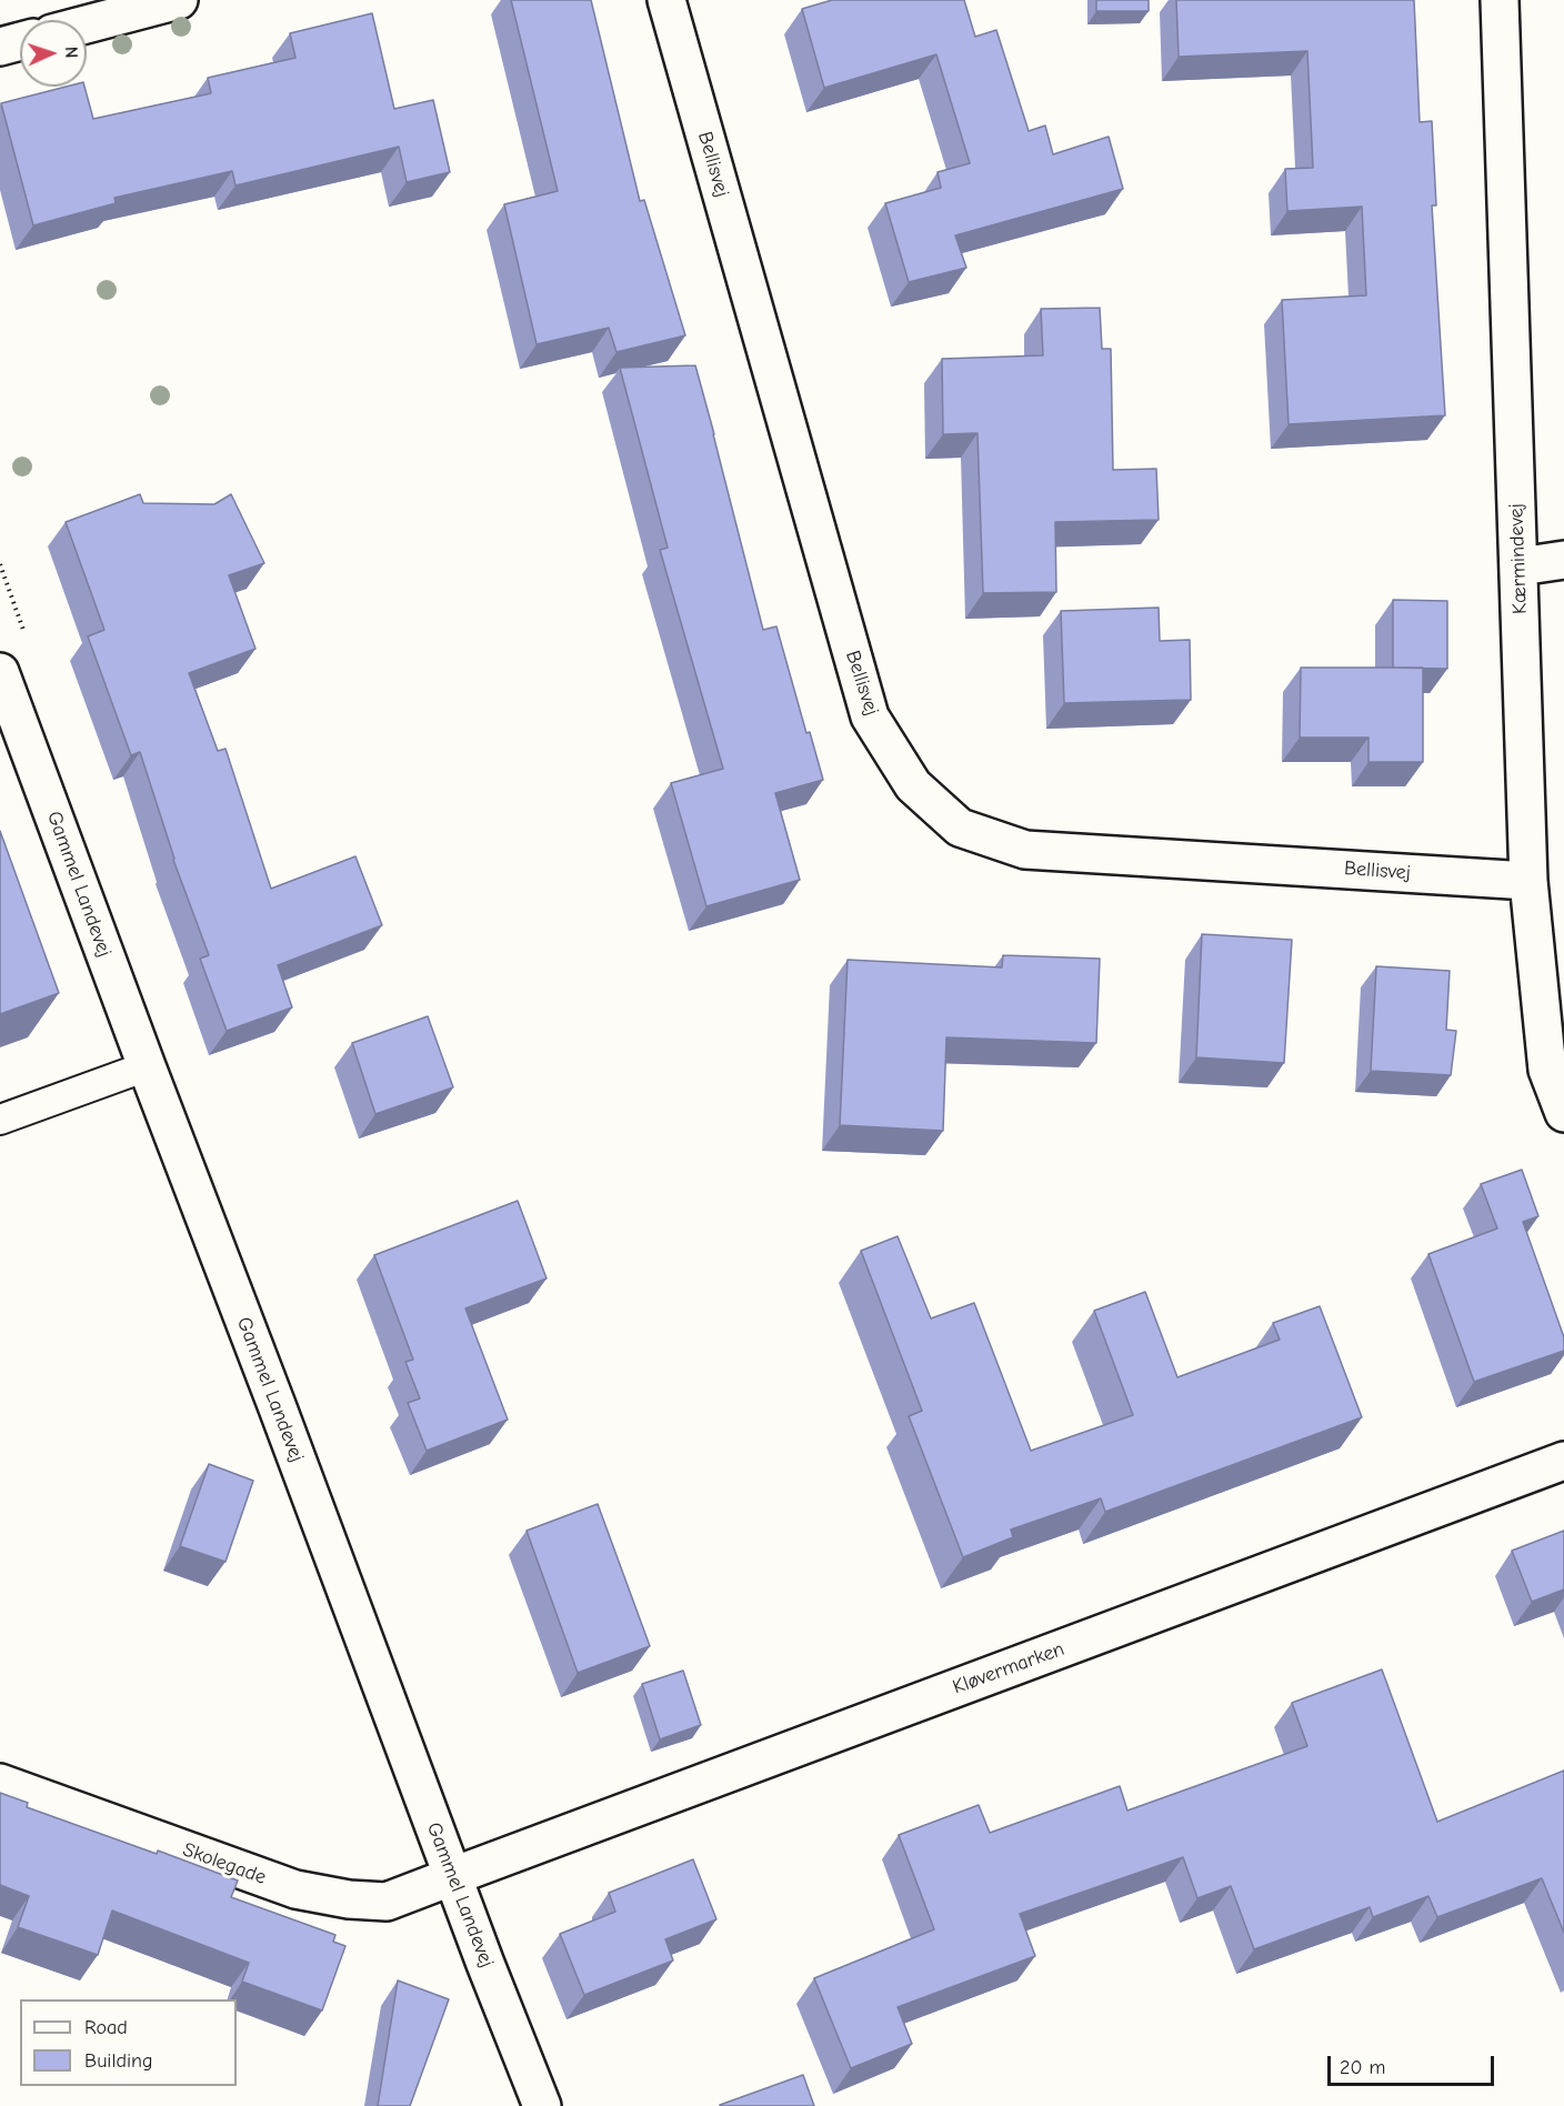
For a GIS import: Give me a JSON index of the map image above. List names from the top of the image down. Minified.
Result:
{"streets":{"street":["Bellisvej","Kærmindevej","Gammel Landevej","Kløvermarken","Skolegade"]},"crossings":[["Bellisvej","Kærmindevej"],["Gammel Landevej","Kløvermarken"],["Gammel Landevej","Skolegade"],["Kløvermarken","Skolegade"]],"legend":["Road","Building"],"scale_bar":"20 m","north":"right"}
